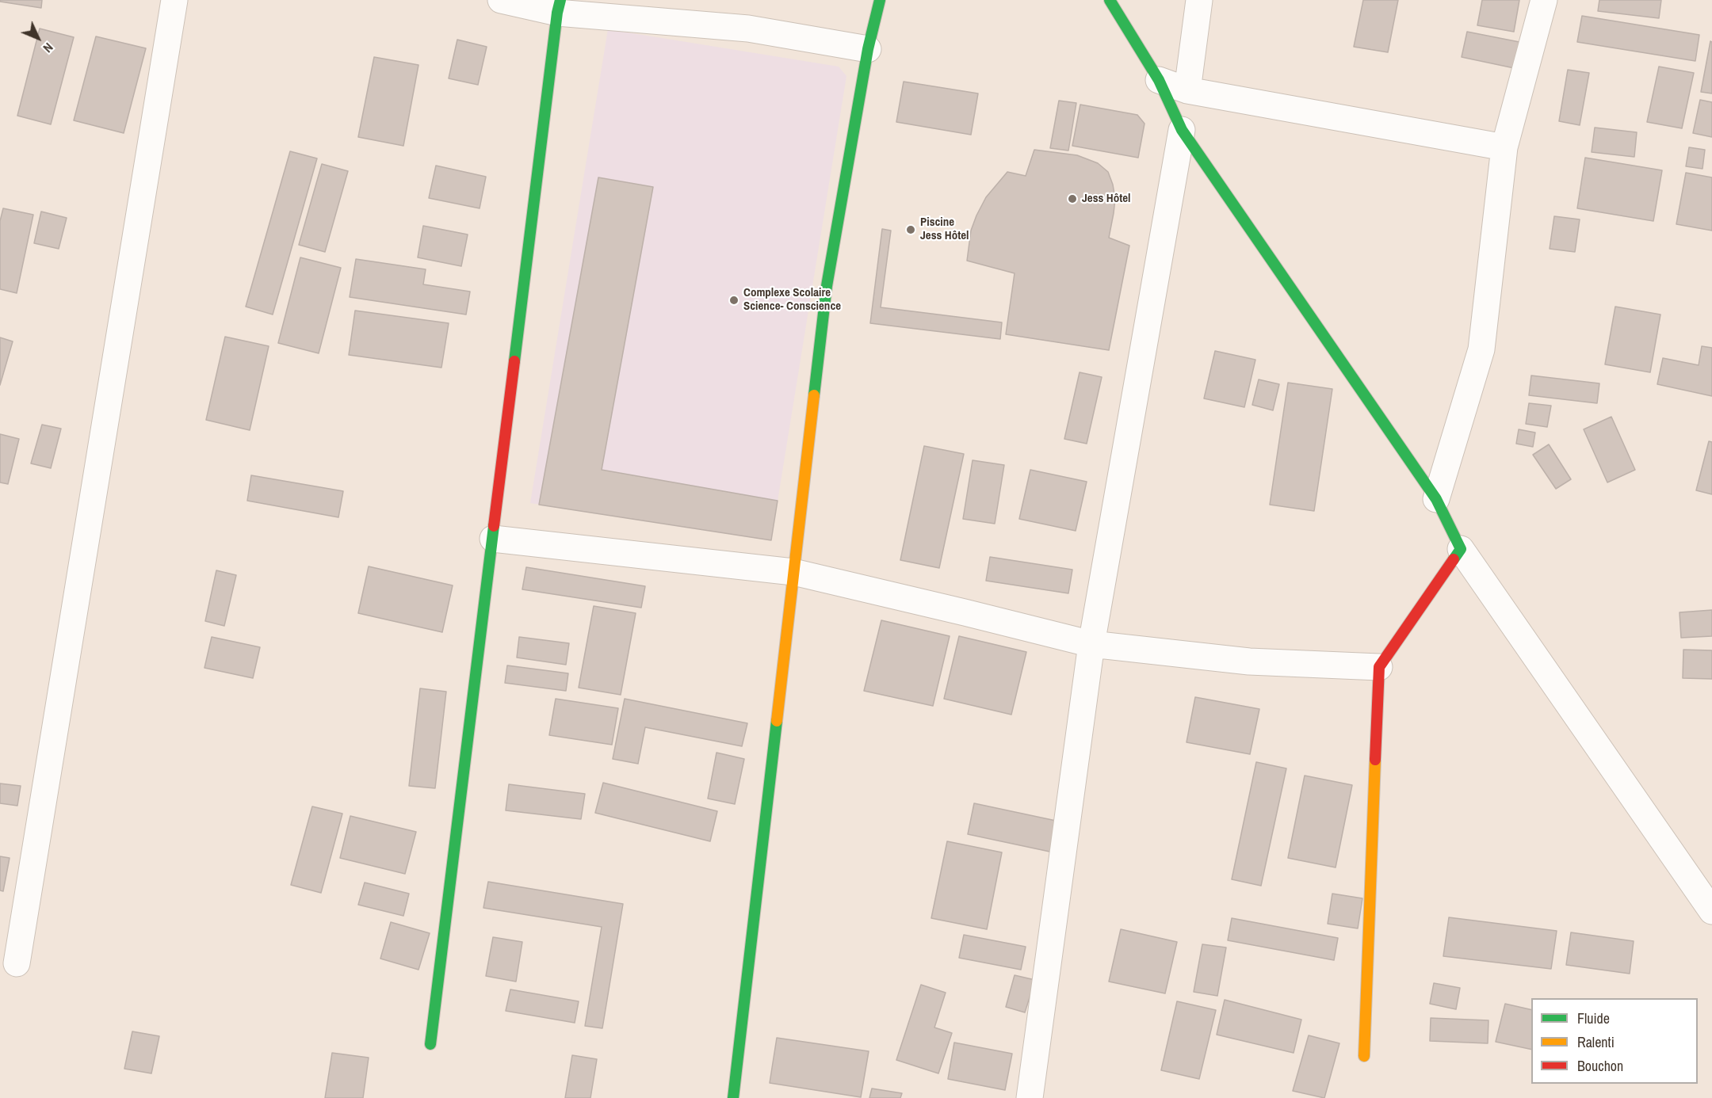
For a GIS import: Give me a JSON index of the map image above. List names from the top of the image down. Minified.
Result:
{"places":["Jess Hôtel","Piscine Jess Hôtel","Complexe Scolaire Science- Conscience"],"legend":["Fluide","Ralenti","Bouchon"],"north":"bottom right"}
